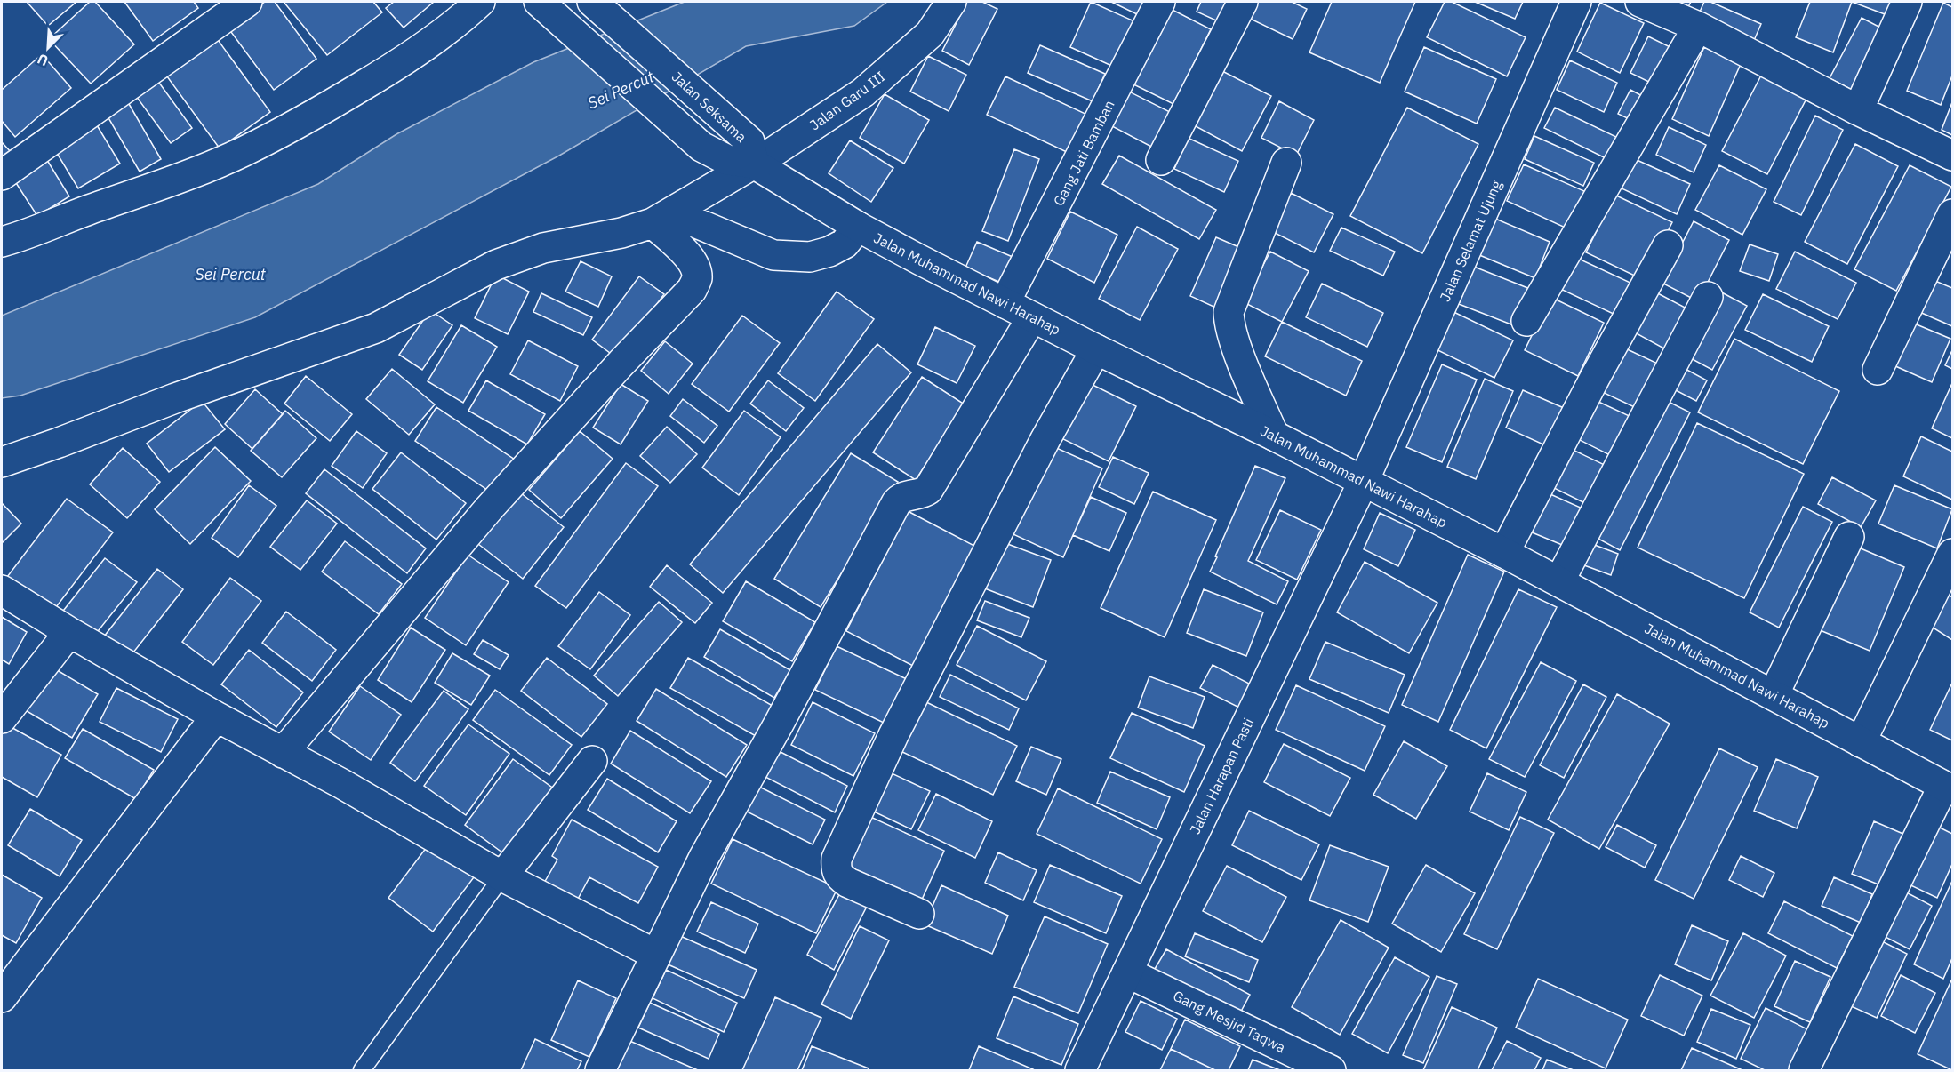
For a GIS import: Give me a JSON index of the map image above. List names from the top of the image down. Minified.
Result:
{"streets":{"street":["Jalan Garu III","Jalan Seksama","Gang Jati Bamban","Jalan Selamat Ujung","Jalan Muhammad Nawi Harahap","Jalan Harapan Pasti","Gang Mesjid Taqwa"]},"crossings":[["Jalan Garu III","Jalan Seksama"],["Jalan Garu III","Jalan Muhammad Nawi Harahap"],["Jalan Seksama","Jalan Muhammad Nawi Harahap"],["Gang Jati Bamban","Jalan Muhammad Nawi Harahap"],["Jalan Selamat Ujung","Jalan Muhammad Nawi Harahap"],["Jalan Selamat Ujung","Jalan Harapan Pasti"],["Jalan Muhammad Nawi Harahap","Jalan Harapan Pasti"],["Jalan Harapan Pasti","Gang Mesjid Taqwa"]],"water":["Sei Percut"],"north":"bottom left"}
